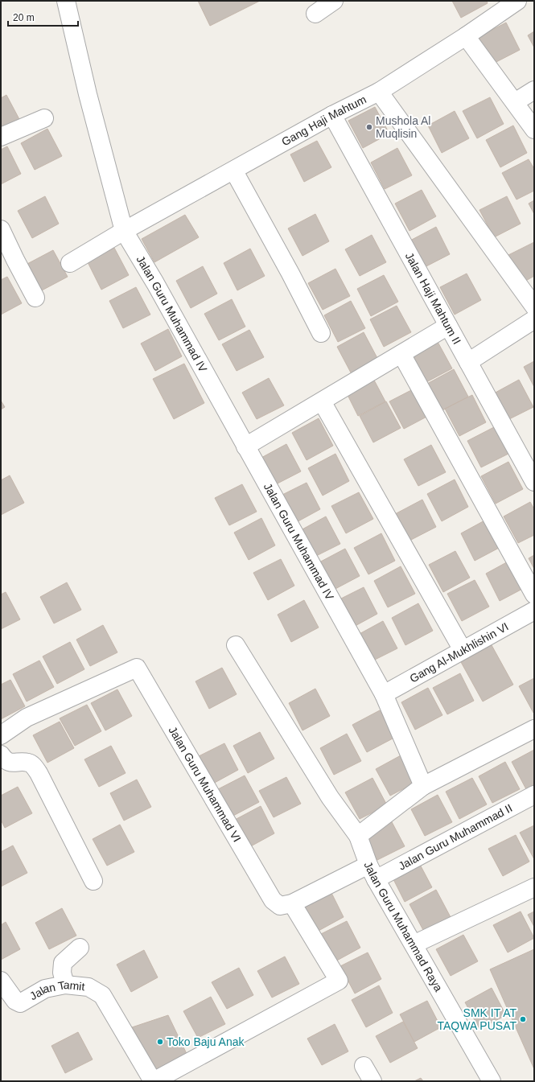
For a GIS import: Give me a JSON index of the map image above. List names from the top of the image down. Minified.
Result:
{"streets":{"street":["Gang Haji Mahtum","Jalan Haji Mahtum II","Jalan Guru Muhammad IV","Gang Al-Mukhlishin VI","Jalan Guru Muhammad VI","Jalan Guru Muhammad II","Jalan Guru Muhammad Raya","Jalan Tamit"]},"crossings":[["Gang Haji Mahtum","Jalan Haji Mahtum II"],["Gang Haji Mahtum","Jalan Guru Muhammad IV"],["Jalan Guru Muhammad IV","Gang Al-Mukhlishin VI"],["Jalan Guru Muhammad VI","Jalan Guru Muhammad II"],["Jalan Guru Muhammad II","Jalan Guru Muhammad Raya"]],"places":["Mushola Al Muqlisin","SMK IT AT TAQWA PUSAT","Toko Baju Anak"],"scale_bar":"20 m"}
